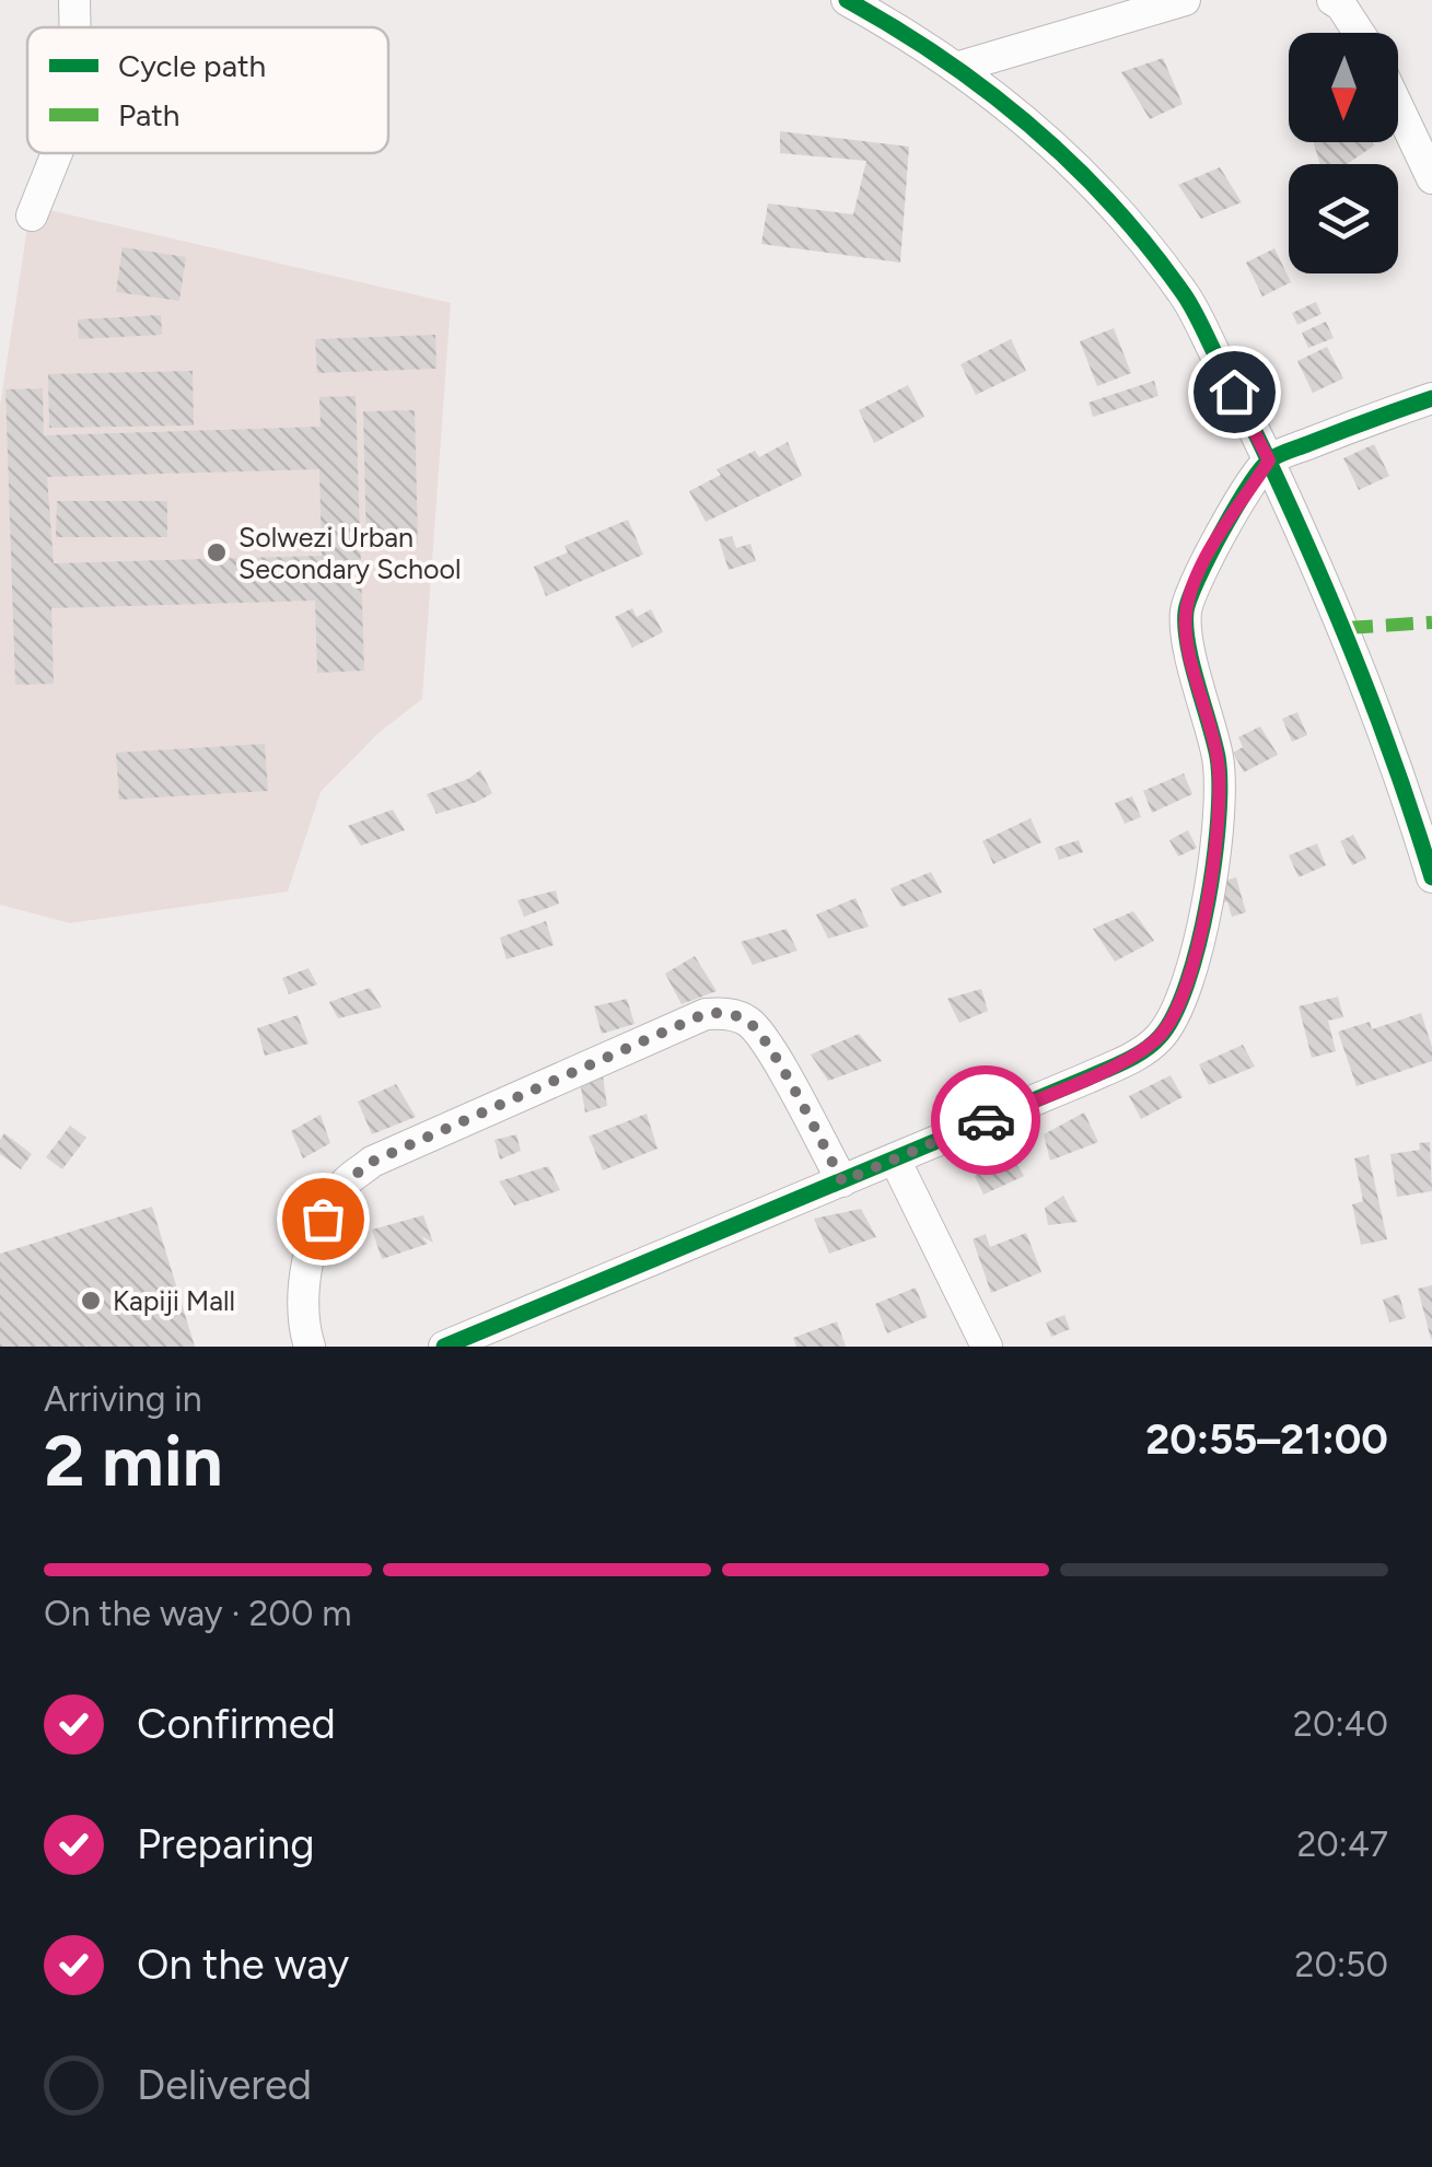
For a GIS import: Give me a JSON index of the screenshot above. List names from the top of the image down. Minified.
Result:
{"places":["Solwezi Urban Secondary School","Kapiji Mall"],"legend":["Cycle path","Path"],"north":"bottom","page":{"heading":["2 min","Arriving in","20:55–21:00"],"bar":"On the way · 200 m","list":[["Confirmed","20:40"],["Preparing","20:47"],["On the way","20:50"],"Delivered"]}}
